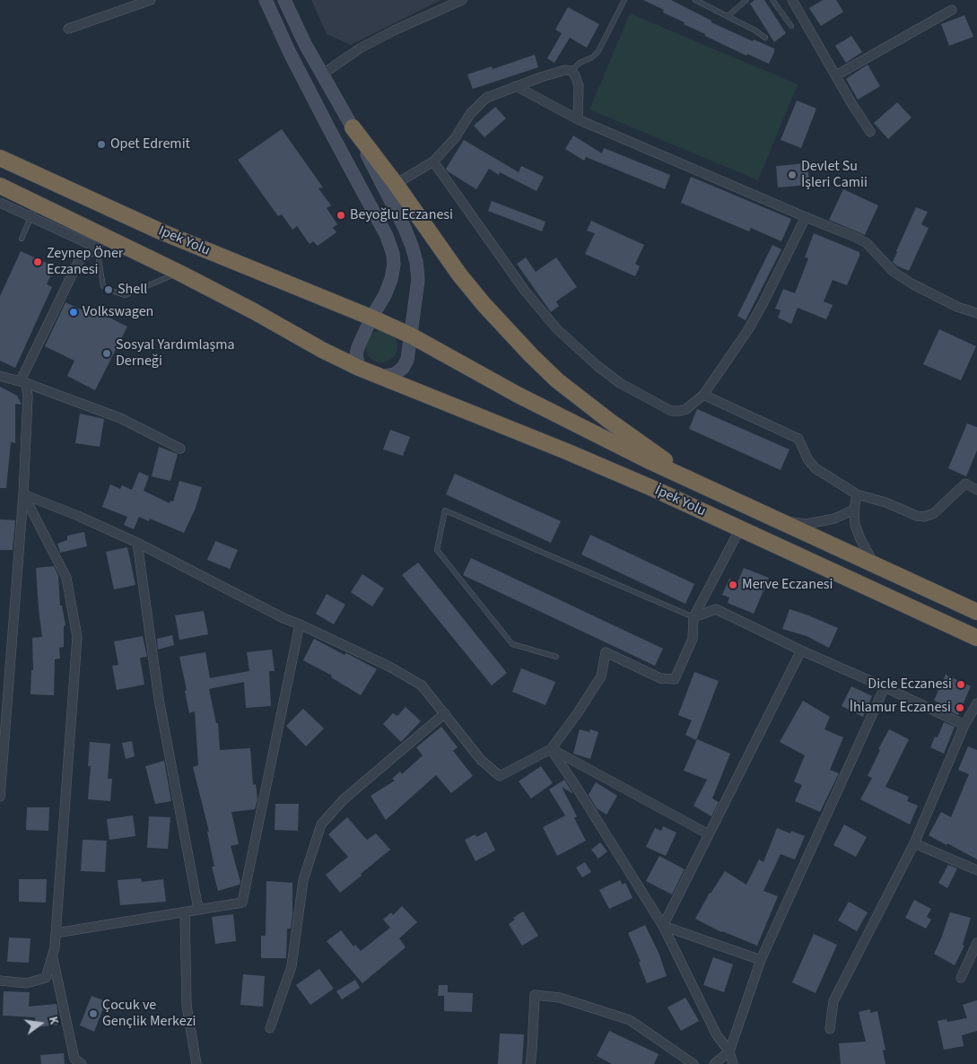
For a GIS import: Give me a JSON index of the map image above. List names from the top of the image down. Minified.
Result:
{"streets":{"highway":["Ipek Yolu","İpek Yolu"]},"crossings":[["Ipek Yolu","İpek Yolu"]],"places":["Opet Edremit","Devlet Su İşleri Camii","Beyoğlu Eczanesi","Zeynep Öner Eczanesi","Shell","Volkswagen","Sosyal Yardımlaşma Derneği","Merve Eczanesi","Dicle Eczanesi","İhlamur Eczanesi","Çocuk ve Gençlik Merkezi"],"north":"right"}
